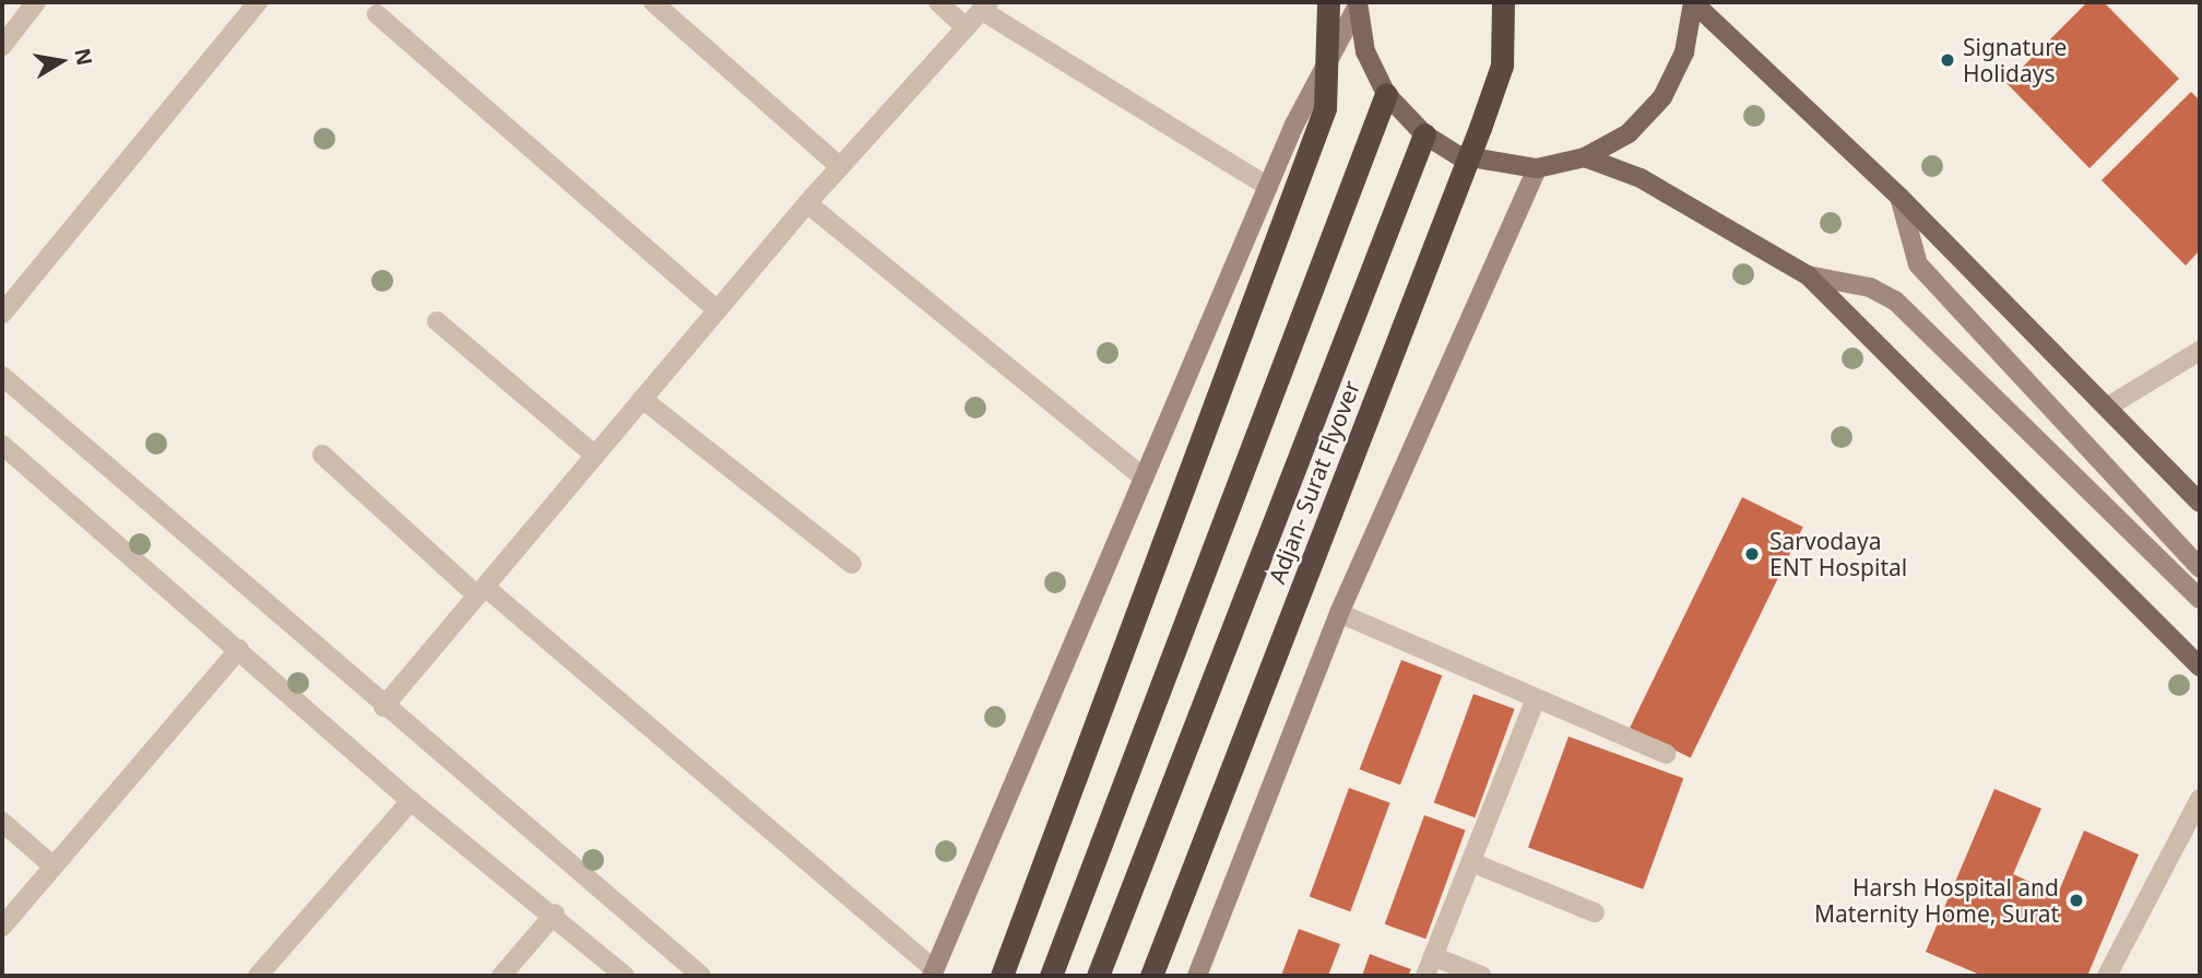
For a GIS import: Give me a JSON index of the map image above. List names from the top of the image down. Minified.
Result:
{"streets":{"highway":["Adjan- Surat Flyover"]},"places":["Signature Holidays","Sarvodaya ENT Hospital","Harsh Hospital and Maternity Home, Surat"],"north":"right"}
